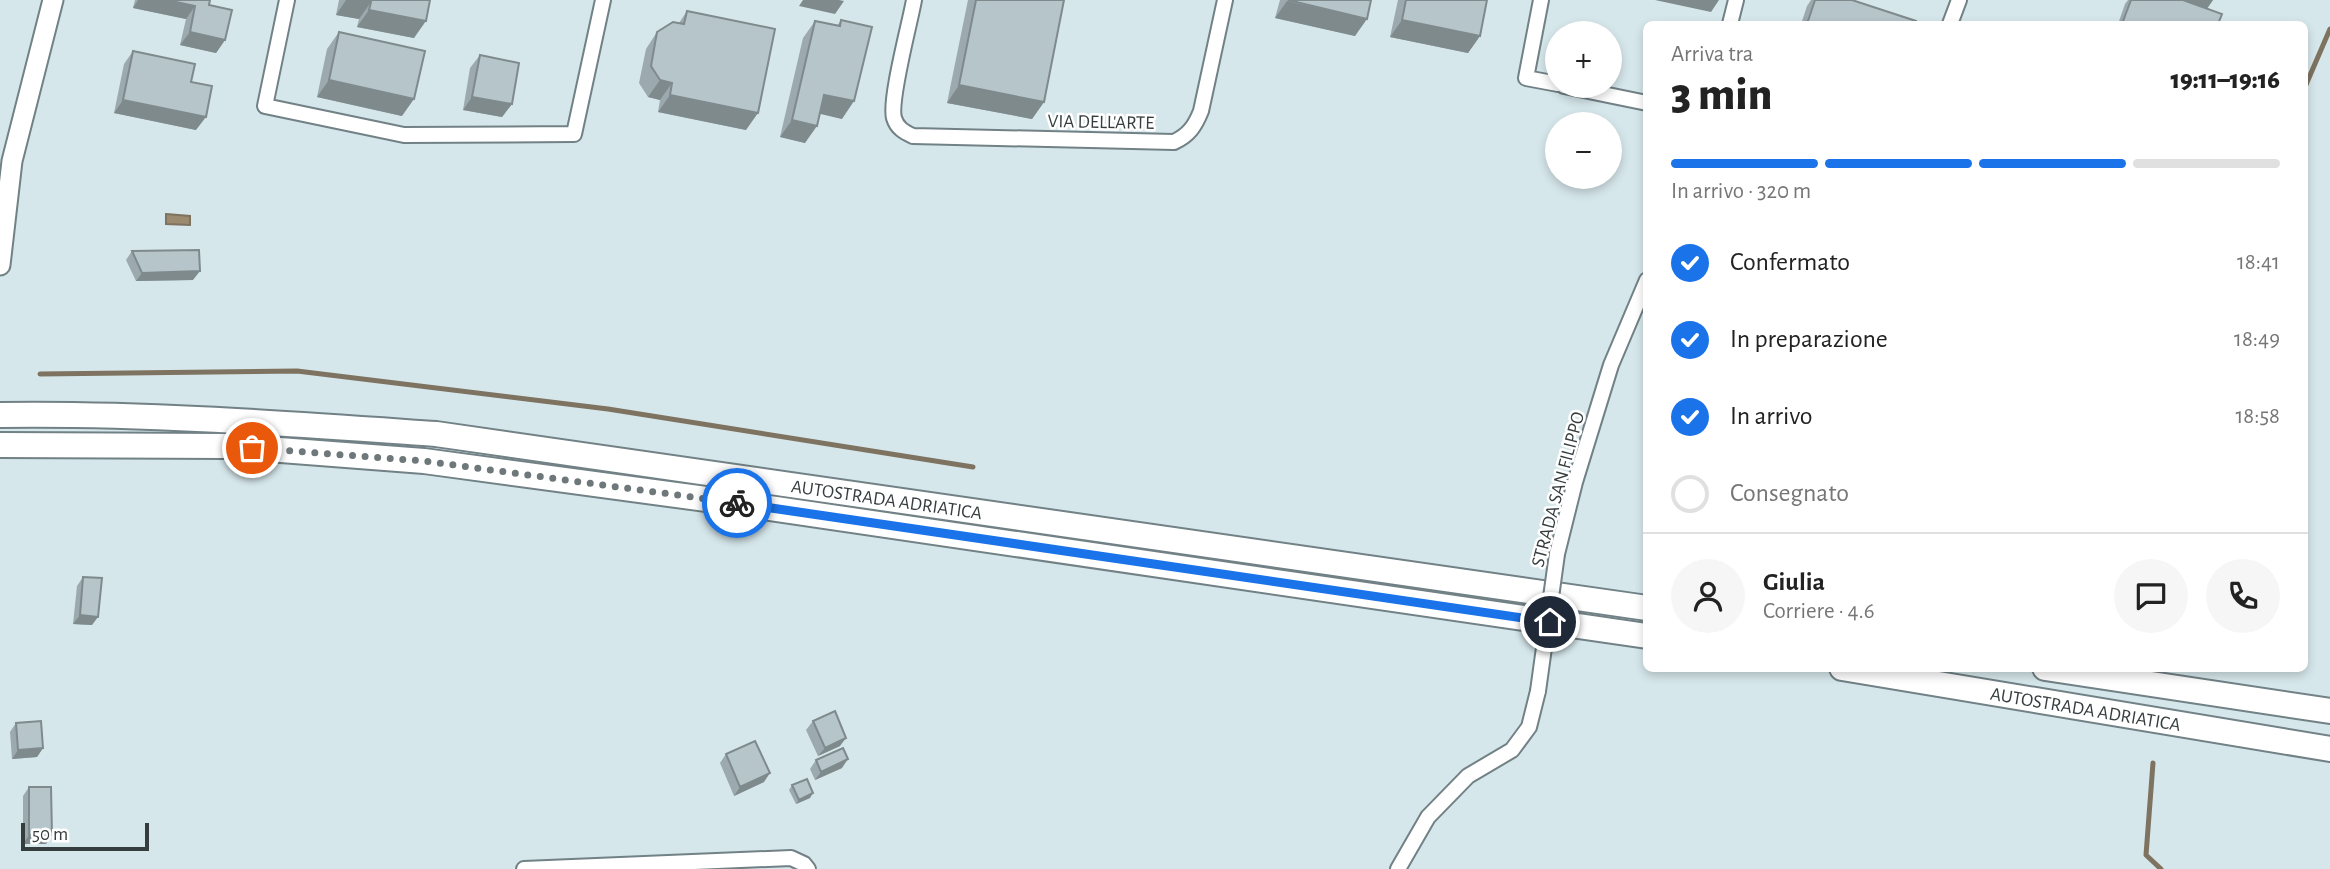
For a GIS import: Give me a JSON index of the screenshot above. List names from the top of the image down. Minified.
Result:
{"streets":{"highway":["AUTOSTRADA ADRIATICA"],"street":["VIA DELL'ARTE","STRADA SAN FILIPPO"]},"scale_bar":"50 m","page":{"map_buttons":["+","−"],"heading":["3 min","Arriva tra","19:11–19:16"],"panel":["Giulia","Corriere · 4.6"],"bar":"In arrivo · 320 m","list":[["Confermato","18:41"],["In preparazione","18:49"],["In arrivo","18:58"],"Consegnato"],"scale":"50 m"}}
